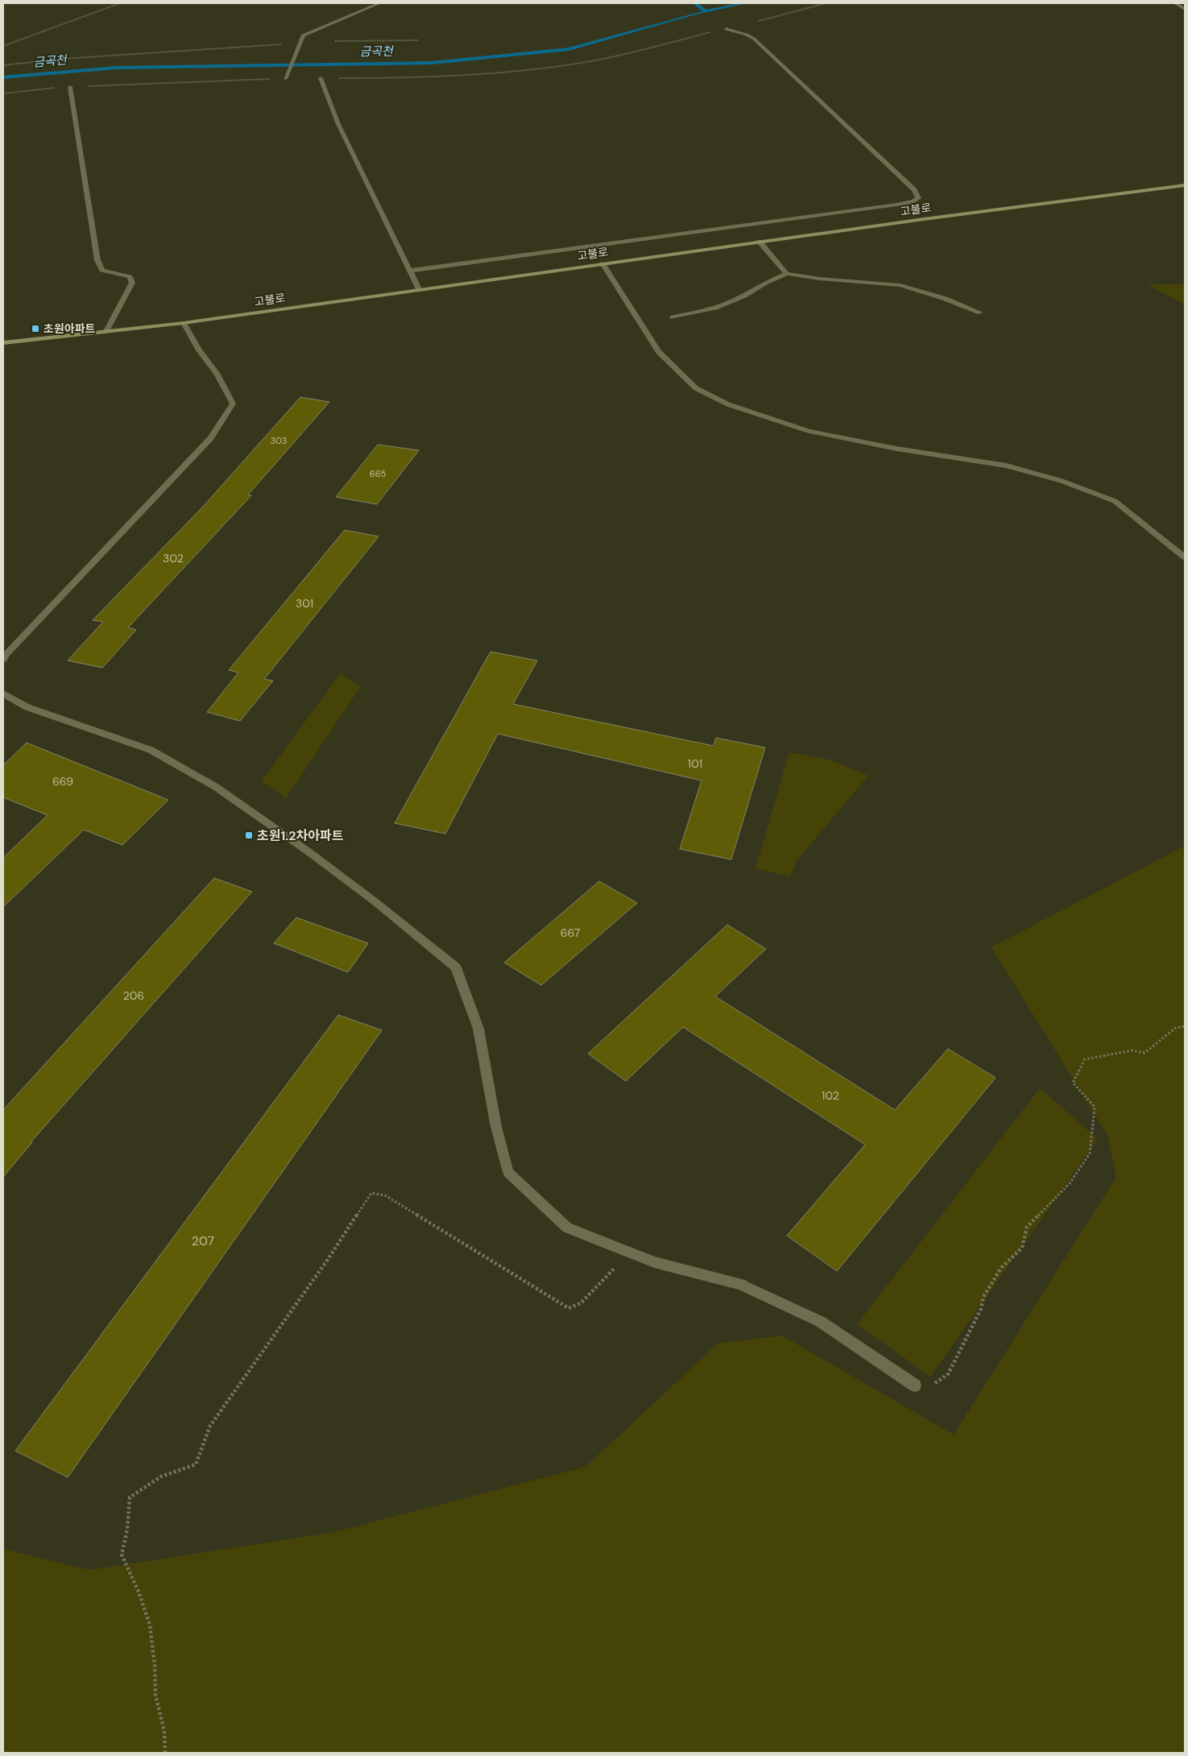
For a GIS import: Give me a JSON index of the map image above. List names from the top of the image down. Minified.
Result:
{"streets":{"main road":["고불로"]},"water":["금곡천"],"places":{"transit":["초원아파트","초원1.2차아파트"]},"house_numbers":["303","665","302","301","101","669","667","206","102","207"]}
